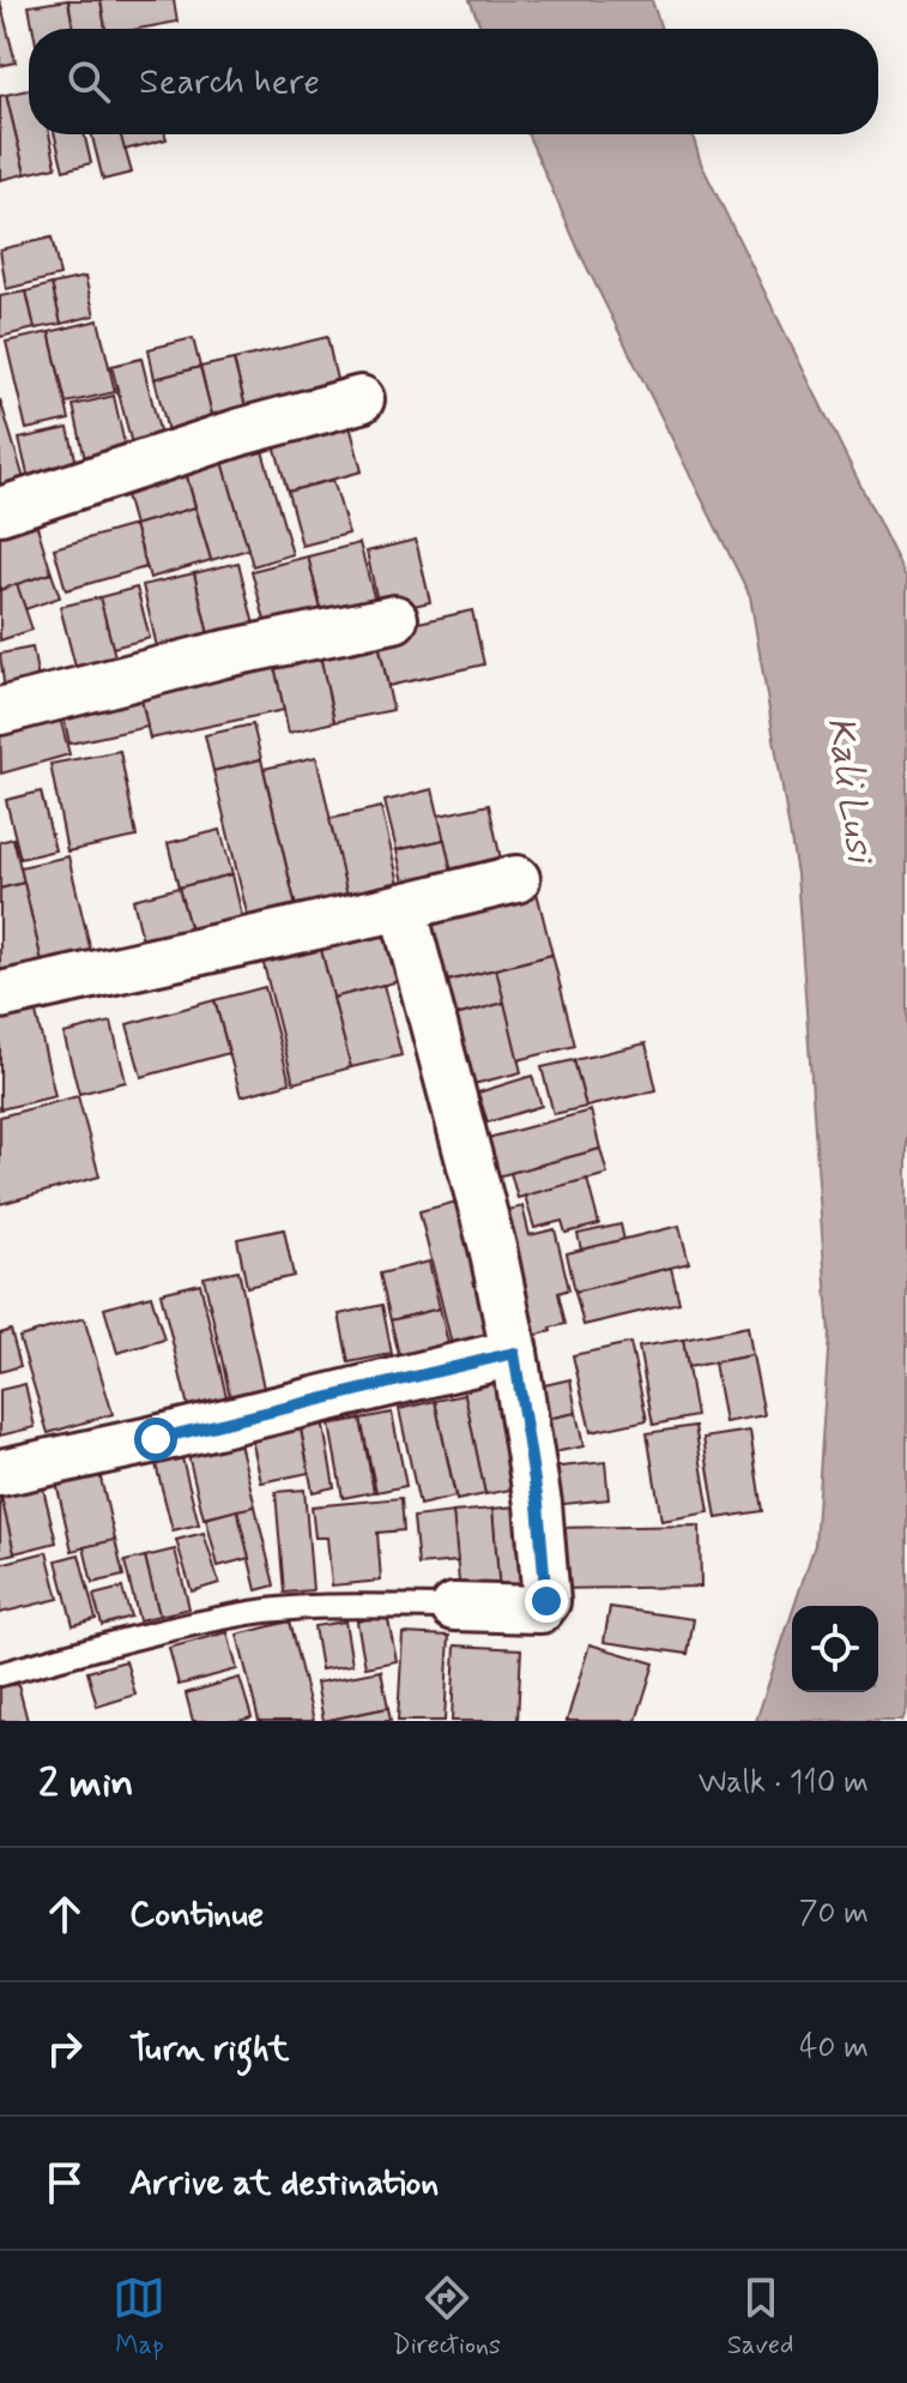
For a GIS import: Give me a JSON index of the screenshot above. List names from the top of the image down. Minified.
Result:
{"water":["Kali Lusi"],"page":{"search":"Search here","heading":["2 min","Walk · 110 m"],"list":[["Continue","70 m"],["Turn right","40 m"],"Arrive at destination"],"nav":["Map","Directions","Saved"]}}
